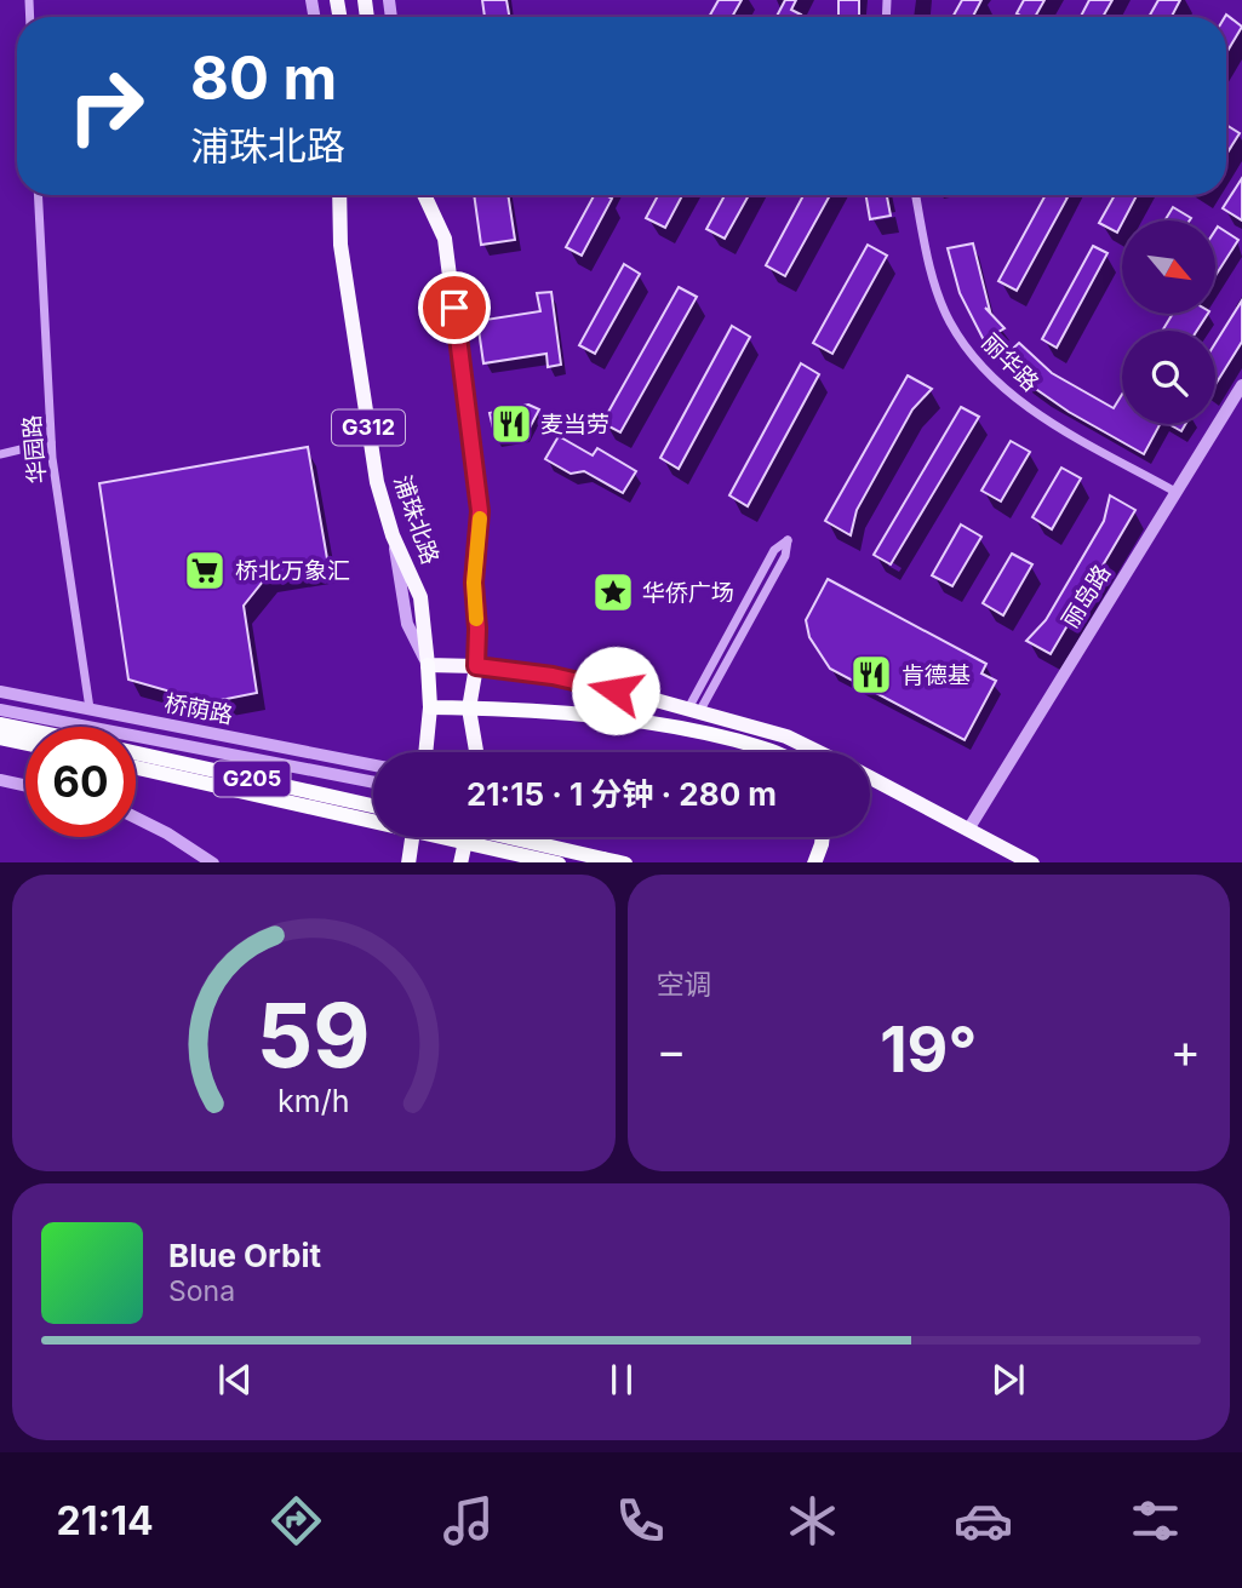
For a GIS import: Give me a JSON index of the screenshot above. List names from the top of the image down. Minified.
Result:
{"streets":{"highway":["G312","浦珠北路","G205"],"street":["丽华路","华园路","丽岛路","桥荫路"]},"crossings":[["丽华路","丽岛路"],["华园路","桥荫路"]],"places":{"restaurant":["麦当劳","肯德基"],"supermarket":["桥北万象汇"],"place":["华侨广场"]},"north":"bottom right","page":{"turn":["80 m","浦珠北路"],"limit":"60","trip":"21:15 · 1 分钟 · 280 m","tile":"空调","heat":["−","19°","+"],"song":["Blue Orbit","Sona"],"tabs":"21:14","gauge":["59","km/h"]}}
